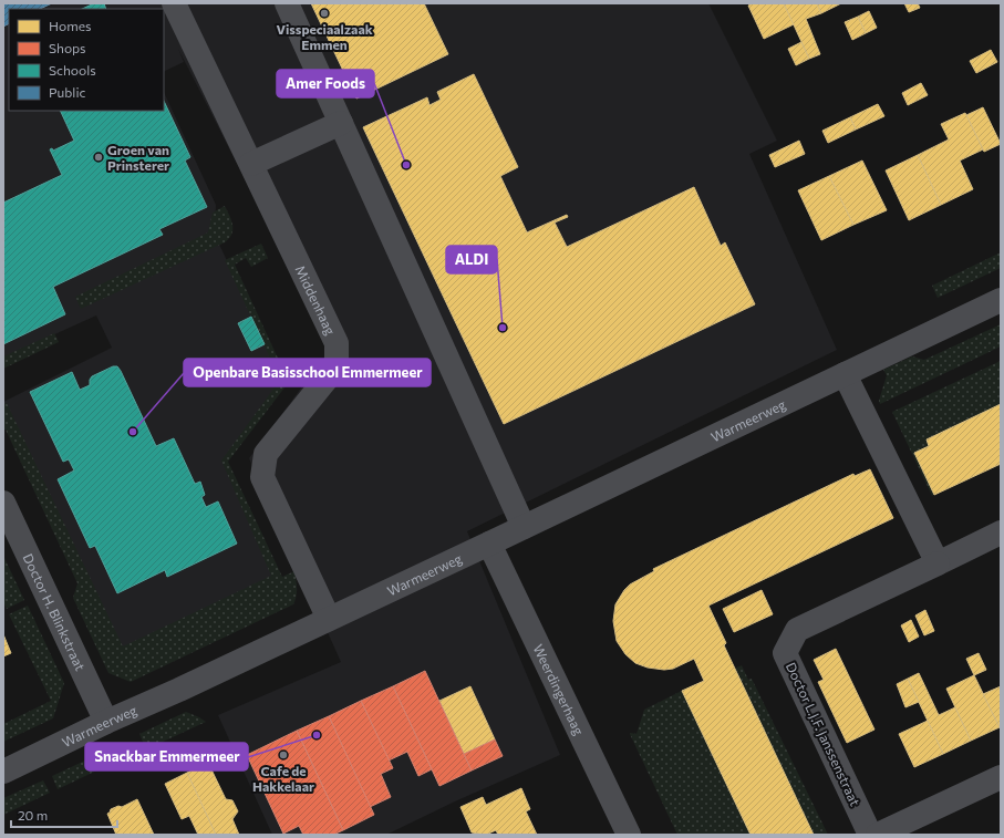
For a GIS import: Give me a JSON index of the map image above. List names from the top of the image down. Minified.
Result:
{"streets":{"street":["Middenhaag","Warmeerweg","Doctor H. Blinkstraat","Weerdingerhaag","Doctor L.J.F. Janssenstraat"]},"crossings":[["Middenhaag","Warmeerweg"],["Warmeerweg","Doctor H. Blinkstraat"],["Warmeerweg","Weerdingerhaag"]],"places":["Visspeciaalzaak Emmen","Groen van Prinsterer","Amer Foods","ALDI","Openbare Basisschool Emmermeer","Snackbar Emmermeer","Cafe de Hakkelaar"],"legend":["Homes","Shops","Schools","Public"],"scale_bar":"20 m"}
